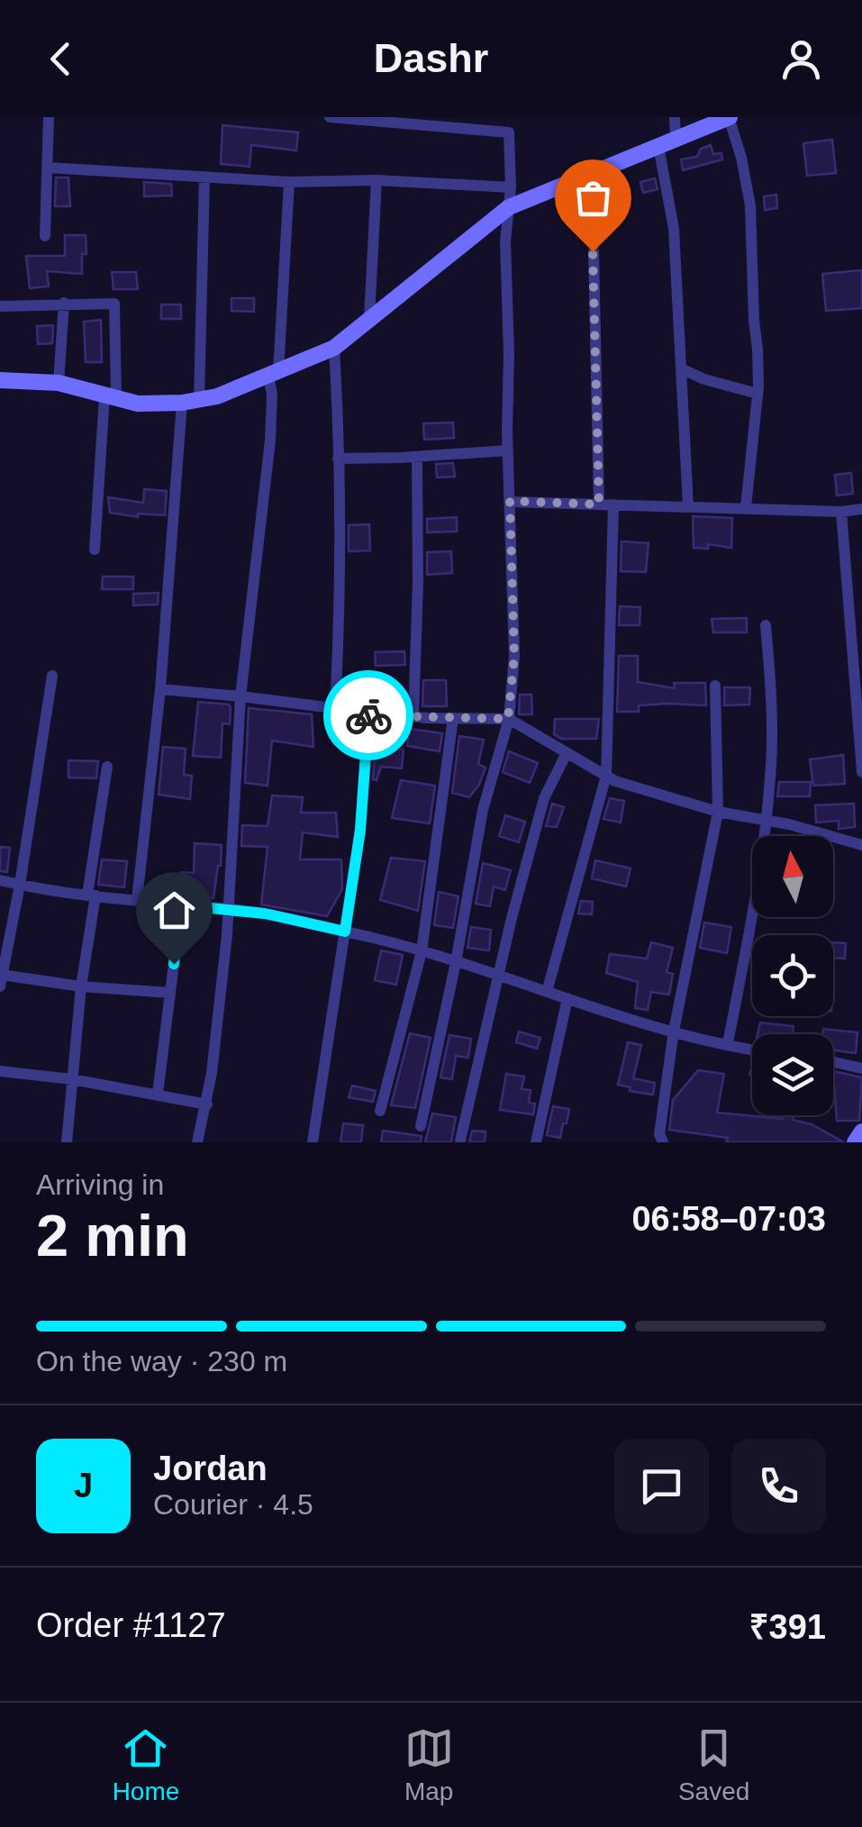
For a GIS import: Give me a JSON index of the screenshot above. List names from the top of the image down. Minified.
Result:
{"north":"top","page":{"header":"Dashr","heading":["2 min","Arriving in","06:58–07:03"],"panel":["Jordan","Courier · 4.5","Order #1127","₹391"],"bar":"On the way · 230 m","round":"J","tabs":["Home","Map","Saved"]}}
